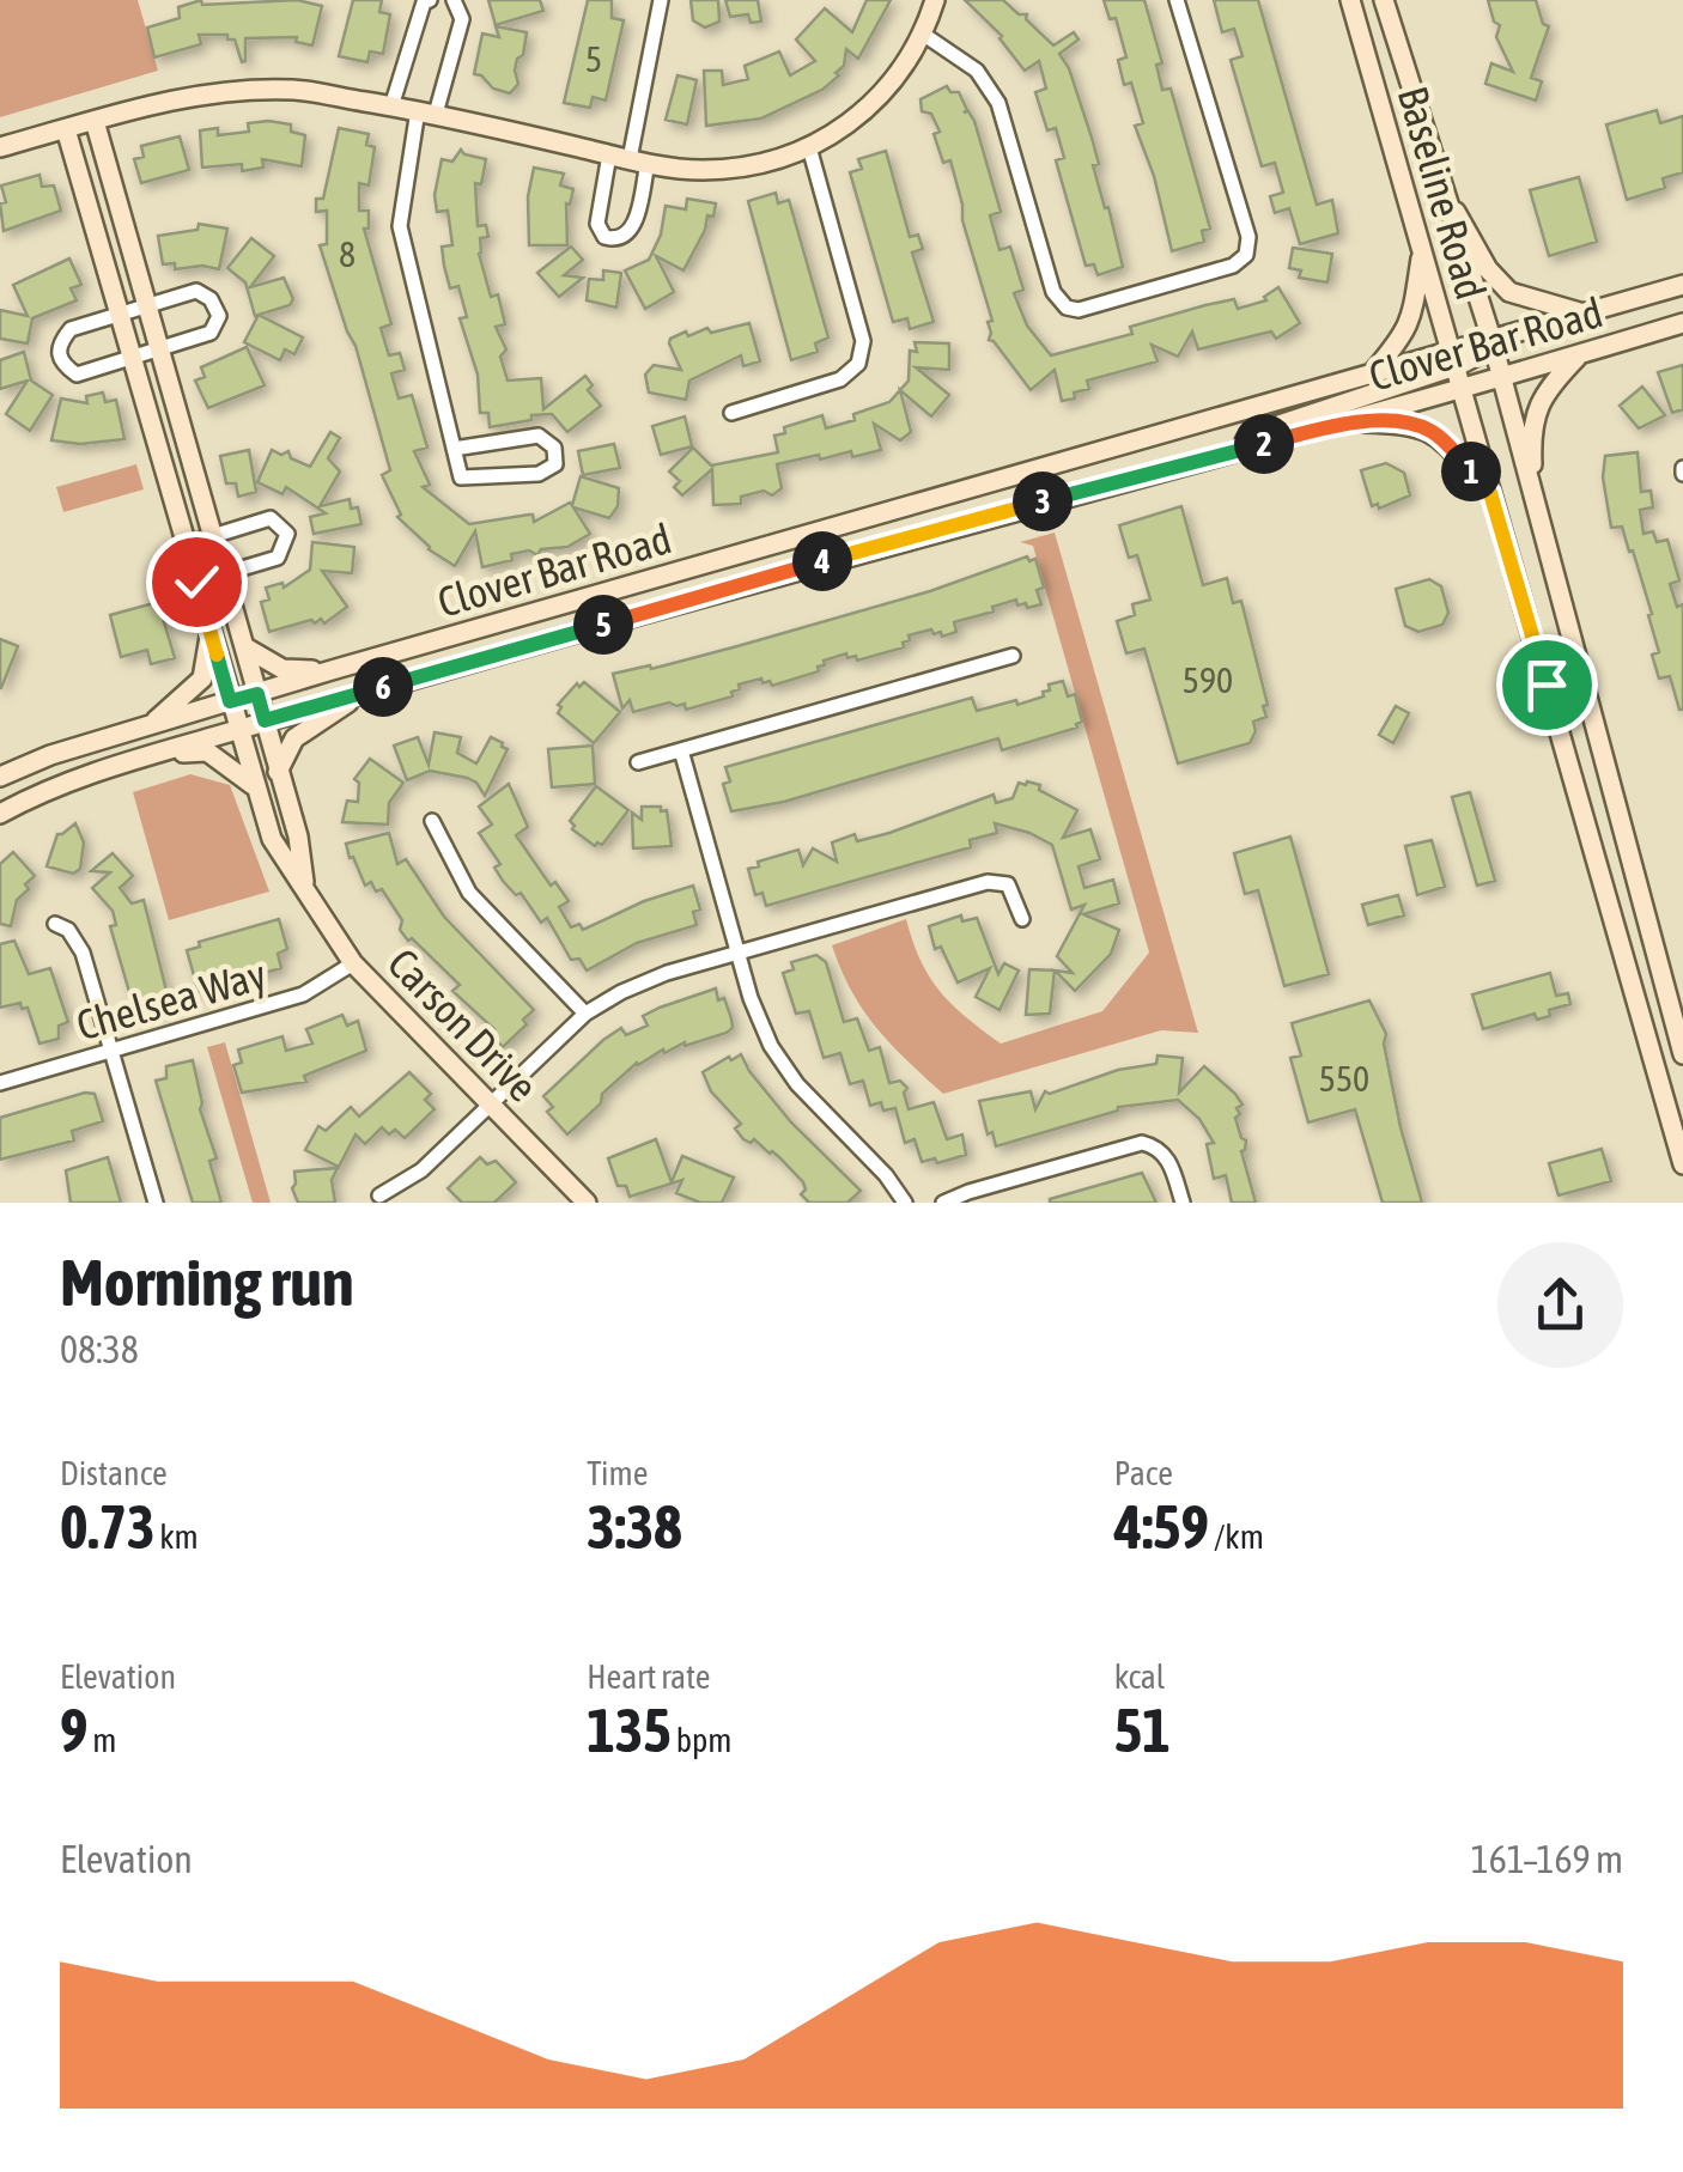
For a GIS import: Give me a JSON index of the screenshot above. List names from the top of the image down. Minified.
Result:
{"streets":{"main road":["Baseline Road","Clover Bar Road","Carson Drive"],"street":["Chelsea Way"]},"crossings":[["Baseline Road","Clover Bar Road"],["Clover Bar Road","Carson Drive"],["Chelsea Way","Carson Drive"]],"house_numbers":["5","8","590","550"],"page":{"pins":["2","1","3","4","5","6"],"heading":["Morning run","08:38"],"stats":[["Distance","0.73 km"],["Time","3:38"],["Pace","4:59 /km"],["Elevation","9 m"],["Heart rate","135 bpm"],["kcal","51"]],"chart":["Elevation","161–169 m"]}}
